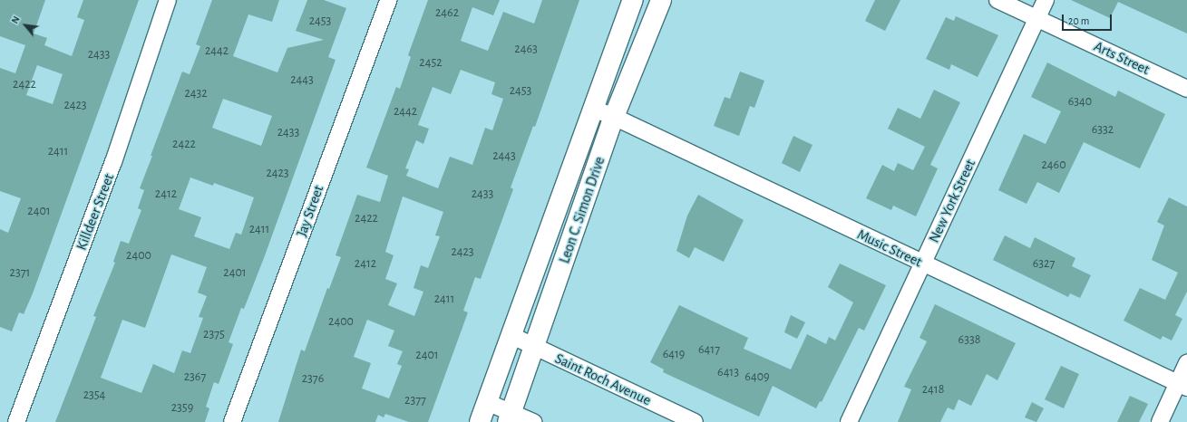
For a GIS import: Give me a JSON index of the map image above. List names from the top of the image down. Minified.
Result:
{"streets":{"main road":["Leon C. Simon Drive"],"street":["Arts Street","New York Street","Jay Street","Killdeer Street","Music Street","Saint Roch Avenue"]},"crossings":[["Arts Street","New York Street"],["New York Street","Music Street"],["Leon C. Simon Drive","Music Street"],["Leon C. Simon Drive","Saint Roch Avenue"]],"house_numbers":["2462","2453","2463","2442","2433","2452","2443","2422","2453","2432","6340","2423","2442","6332","2433","2422","2411","2443","2460","2423","2412","2433","2401","2422","2411","2423","2400","2412","6327","2371","2401","2411","2400","2375","6338","6417","6419","2401","6413","2367","6409","2376","2418","2354","2377","2359"],"scale_bar":"20 m","north":"top left"}
